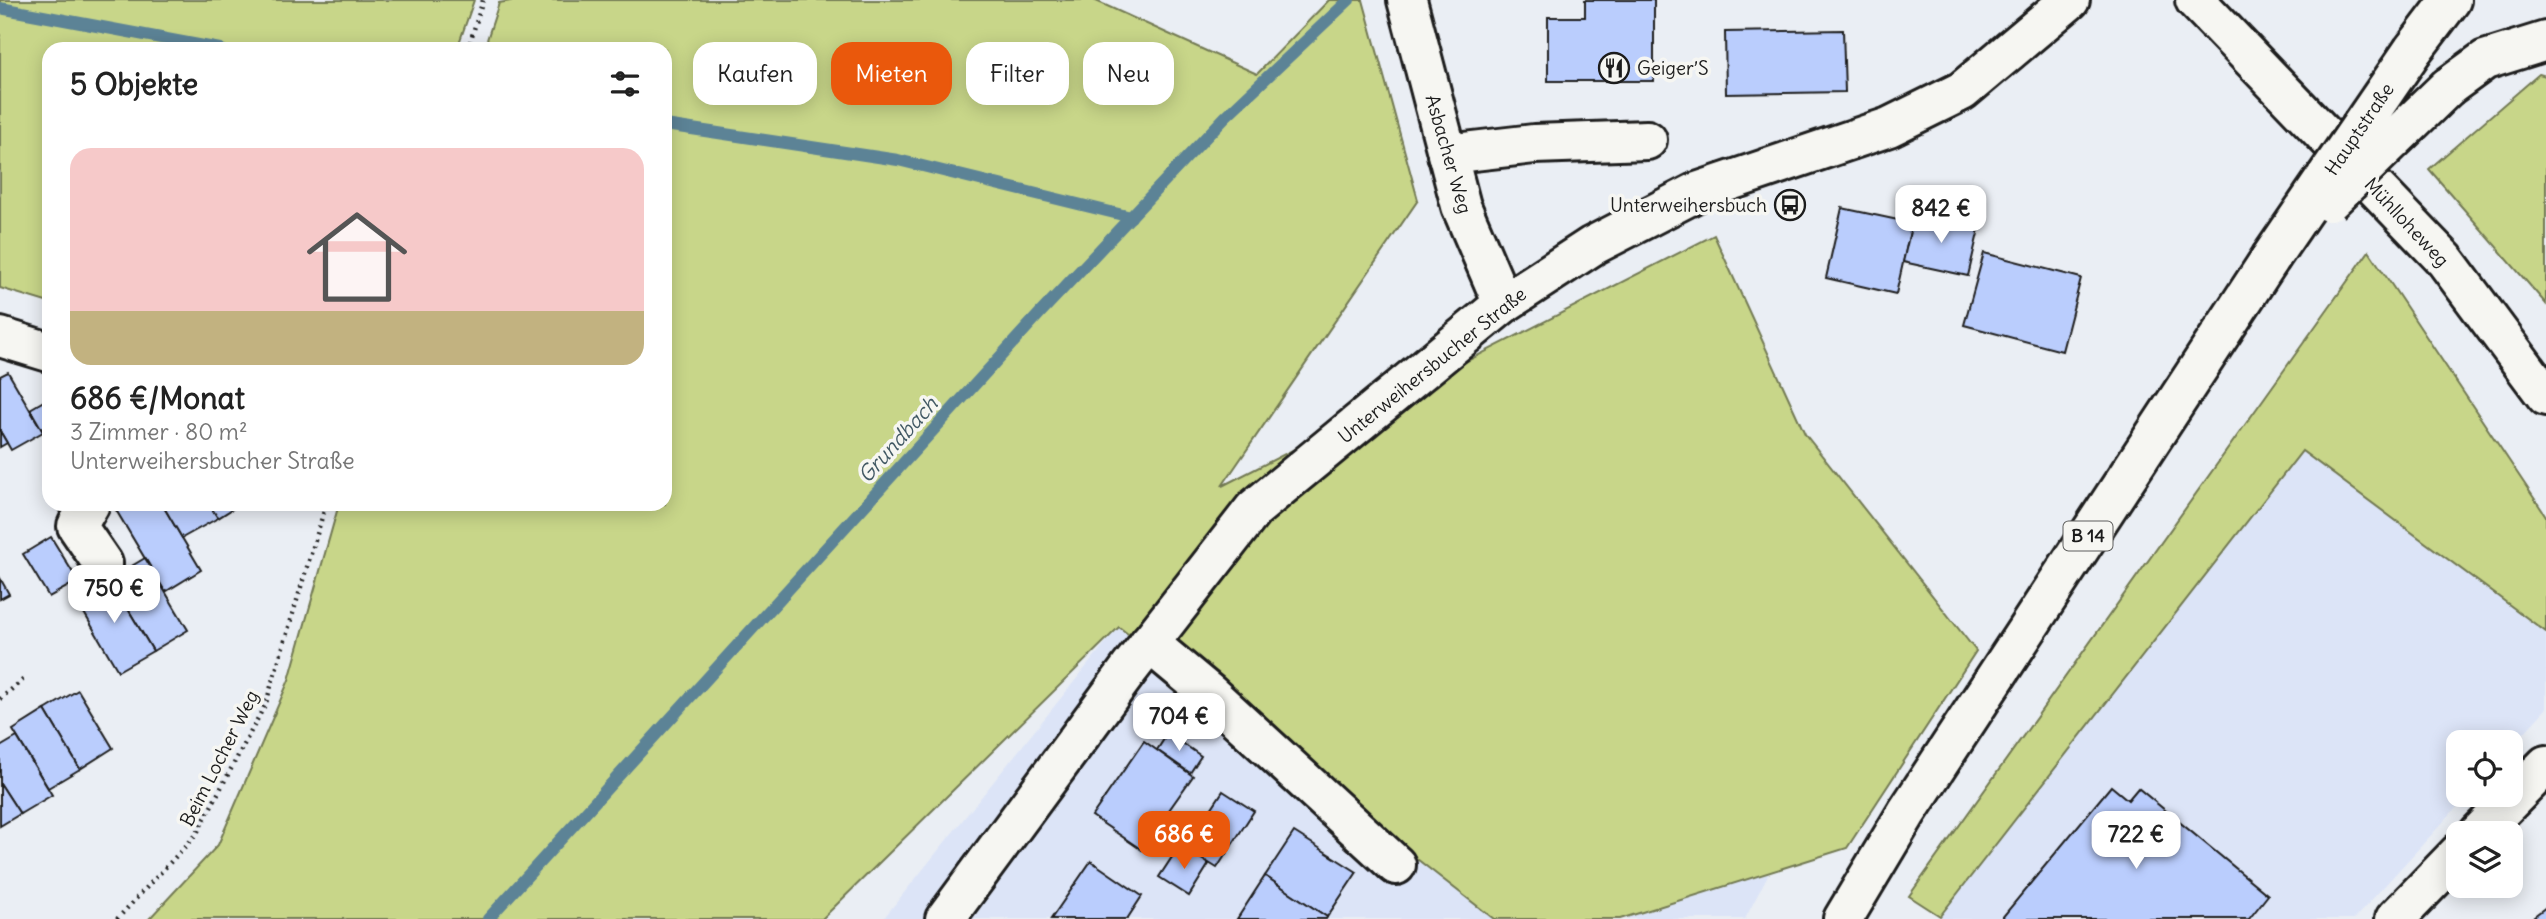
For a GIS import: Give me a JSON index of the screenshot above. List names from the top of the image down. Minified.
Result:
{"streets":{"street":["Hauptstraße","Asbacher Weg","Mühlloheweg","Unterweihersbucher Straße","B 14"],"path":["Beim Locher Weg"]},"crossings":[["Hauptstraße","B 14"],["Asbacher Weg","Unterweihersbucher Straße"]],"water":["Grundbach"],"places":{"restaurant":["Geiger’S"],"bus stop":["Unterweihersbuch"]},"page":{"chip":["Kaufen","Mieten","Filter","Neu"],"heading":"5 Objekte","list":[{"name":"686 €/Monat","note":"3 Zimmer · 80 m² · Unterweihersbucher Straße"}],"price":["842 €","750 €","704 €","686 €","722 €"]}}
